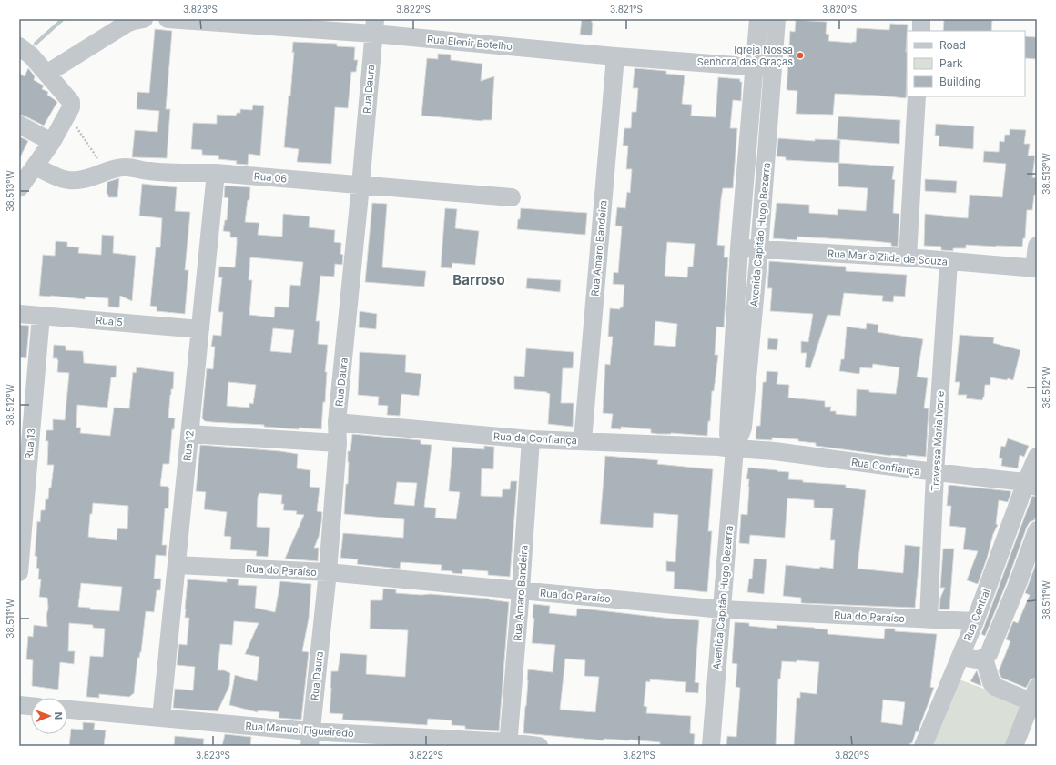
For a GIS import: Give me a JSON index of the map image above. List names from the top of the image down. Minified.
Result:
{"streets":{"street":["Rua Elenir Botelho","Rua Daura","Rua 06","Avenida Capitão Hugo Bezerra","Rua Amaro Bandeira","Rua Maria Zilda de Souza","Rua 5","Rua da Confiança","Travessa Maria Ivone","Rua 13","Rua 12","Rua Confiança","Rua do Paraíso","Rua Central","Rua Manuel Figueiredo"]},"crossings":[["Rua Elenir Botelho","Rua Daura"],["Rua Elenir Botelho","Avenida Capitão Hugo Bezerra"],["Rua Elenir Botelho","Rua Amaro Bandeira"],["Rua Daura","Rua 06"],["Rua Daura","Rua da Confiança"],["Rua Daura","Rua do Paraíso"],["Rua Daura","Rua Manuel Figueiredo"],["Rua 06","Rua 12"],["Avenida Capitão Hugo Bezerra","Rua Maria Zilda de Souza"],["Avenida Capitão Hugo Bezerra","Rua da Confiança"],["Avenida Capitão Hugo Bezerra","Rua Confiança"],["Avenida Capitão Hugo Bezerra","Rua do Paraíso"],["Rua Amaro Bandeira","Rua da Confiança"],["Rua Amaro Bandeira","Rua do Paraíso"],["Rua Amaro Bandeira","Rua Manuel Figueiredo"],["Rua Maria Zilda de Souza","Travessa Maria Ivone"],["Rua 5","Rua 13"],["Rua 5","Rua 12"],["Rua da Confiança","Rua Confiança"],["Travessa Maria Ivone","Rua Confiança"],["Travessa Maria Ivone","Rua do Paraíso"],["Rua 12","Rua do Paraíso"],["Rua 12","Rua Manuel Figueiredo"],["Rua Confiança","Rua Central"],["Rua do Paraíso","Rua Central"]],"districts":["Barroso"],"places":["Igreja Nossa Senhora das Graças"],"legend":["Road","Park","Building"],"north":"right","coordinates":["3.823°S","3.822°S","3.821°S","3.820°S","38.513°W","38.512°W","38.511°W"]}
